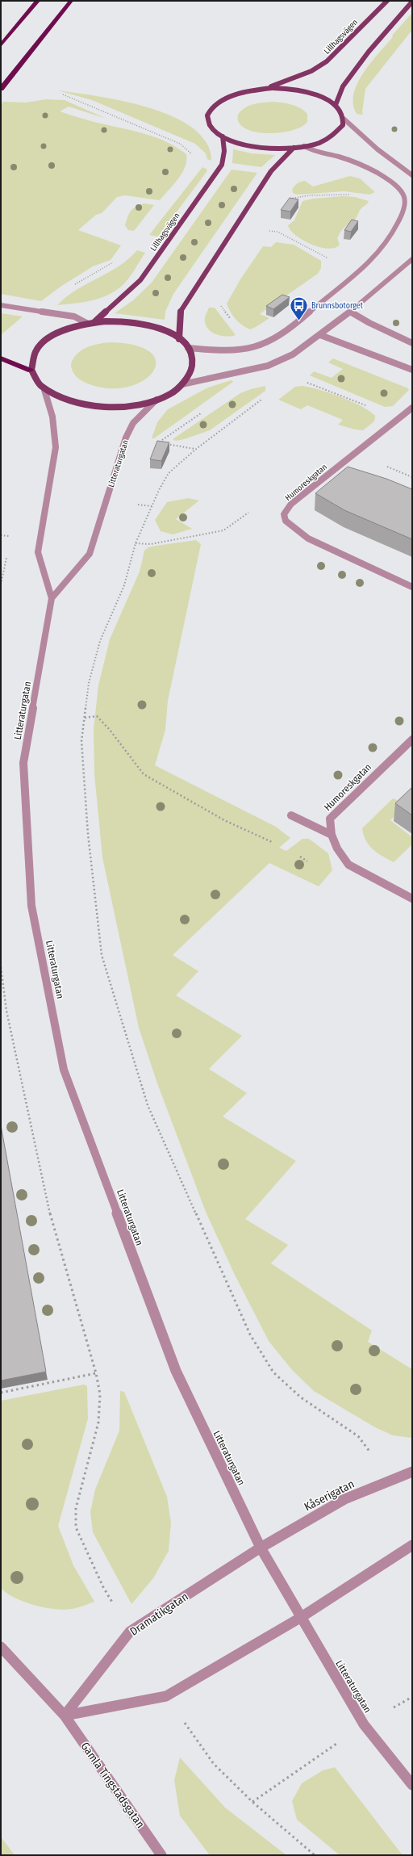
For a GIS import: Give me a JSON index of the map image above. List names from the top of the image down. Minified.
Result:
{"streets":{"main road":["Lillhagsvägen"],"street":["Litteraturgatan","Humoreskgatan","Kåserigatan","Dramatikgatan","Gamla Tingstadsgatan"]},"crossings":[["Lillhagsvägen","Litteraturgatan"],["Litteraturgatan","Kåserigatan"],["Litteraturgatan","Dramatikgatan"],["Kåserigatan","Dramatikgatan"],["Dramatikgatan","Gamla Tingstadsgatan"]],"places":{"bus stop":["Brunnsbotorget"]}}
